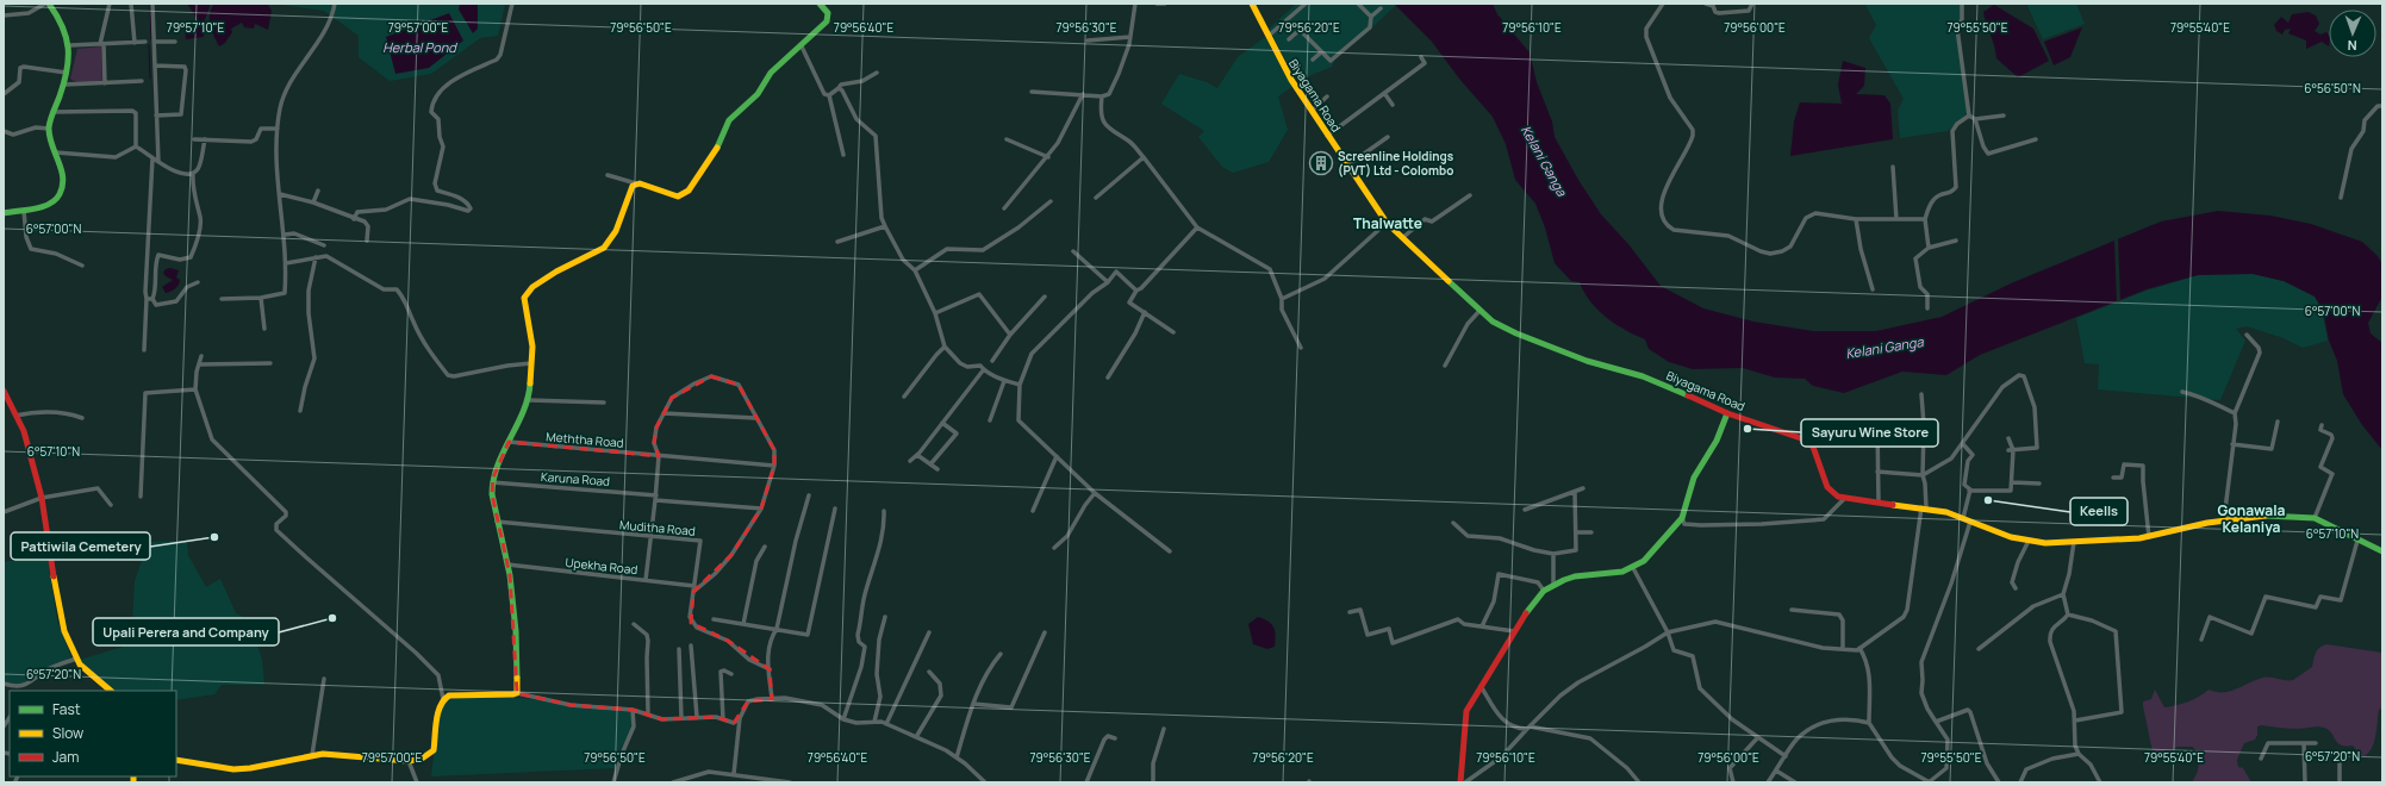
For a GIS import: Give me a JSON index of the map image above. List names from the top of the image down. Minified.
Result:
{"streets":{"main road":["Biyagama Road"],"street":["Meththa Road","Karuna Road","Muditha Road","Upekha Road"]},"crossings":[["Muditha Road","Upekha Road"]],"districts":["Thalwatte","Gonawala Kelaniya"],"water":["Herbal Pond","Kelani Ganga"],"places":{"building":["Screenline Holdings (PVT) Ltd - Colombo"],"other":["Sayuru Wine Store","Keells","Pattiwila Cemetery","Upali Perera and Company"]},"legend":["Fast","Slow","Jam"],"north":"bottom","coordinates":["79°57'10\"E","79°57'00\"E","79°56'50\"E","79°56'40\"E","79°56'30\"E","79°56'20\"E","79°56'10\"E","79°56'00\"E","79°55'50\"E","79°55'40\"E","6°56'50\"N","6°57'00\"N","6°57'10\"N","6°57'20\"N"]}
